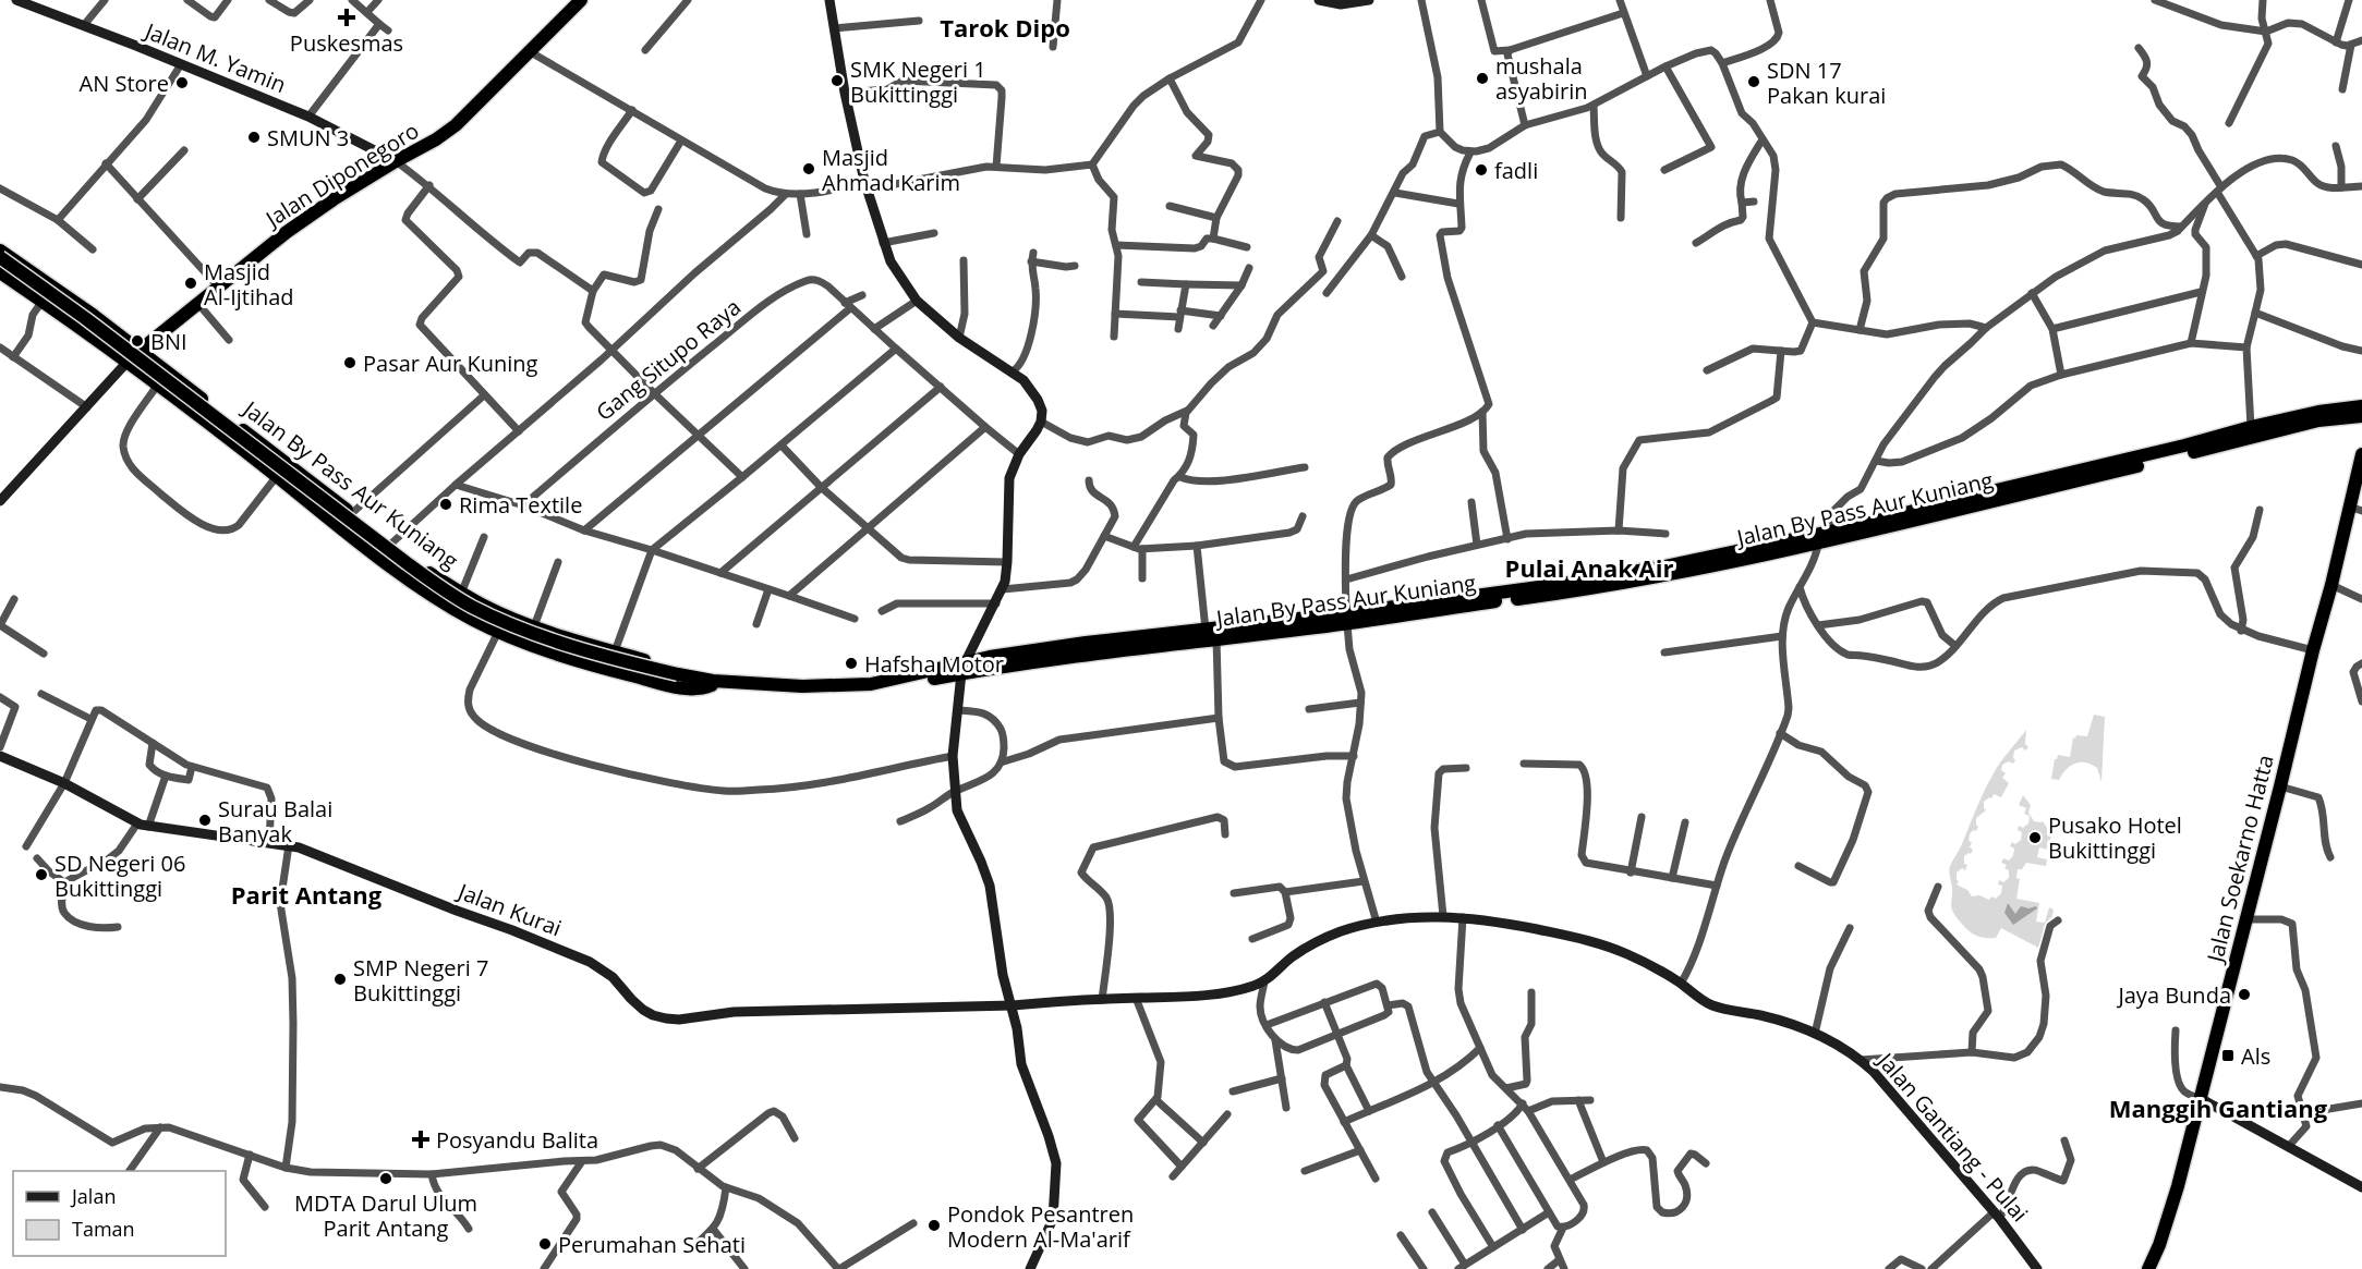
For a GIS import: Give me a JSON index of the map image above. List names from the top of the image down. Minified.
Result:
{"streets":{"highway":["Jalan Diponegoro","Jalan By Pass Aur Kuniang","Jalan Soekarno Hatta"],"street":["Jalan M. Yamin","Gang Situpo Raya","Jalan Kurai","Jalan Gantiang - Pulai"]},"crossings":[["Jalan M. Yamin","Jalan Diponegoro"],["Jalan Diponegoro","Jalan By Pass Aur Kuniang"],["Jalan Kurai","Jalan Gantiang - Pulai"]],"districts":["Tarok Dipo","Pulai Anak Air","Parit Antang","Manggih Gantiang"],"places":{"health":["Puskesmas","Posyandu Balita"],"other":["mushala asyabirin","SMK Negeri 1 Bukittinggi","SDN 17 Pakan kurai","AN Store","SMUN 3","Masjid Ahmad Karim","fadli","Masjid Al-Ijtihad","BNI","Pasar Aur Kuning","Rima Textile","Hafsha Motor","Surau Balai Banyak","Pusako Hotel Bukittinggi","SD Negeri 06 Bukittinggi","SMP Negeri 7 Bukittinggi","Jaya Bunda","MDTA Darul Ulum Parit Antang","Pondok Pesantren Modern Al-Ma'arif","Perumahan Sehati"],"transit":["Als"]},"legend":["Jalan","Taman"]}
